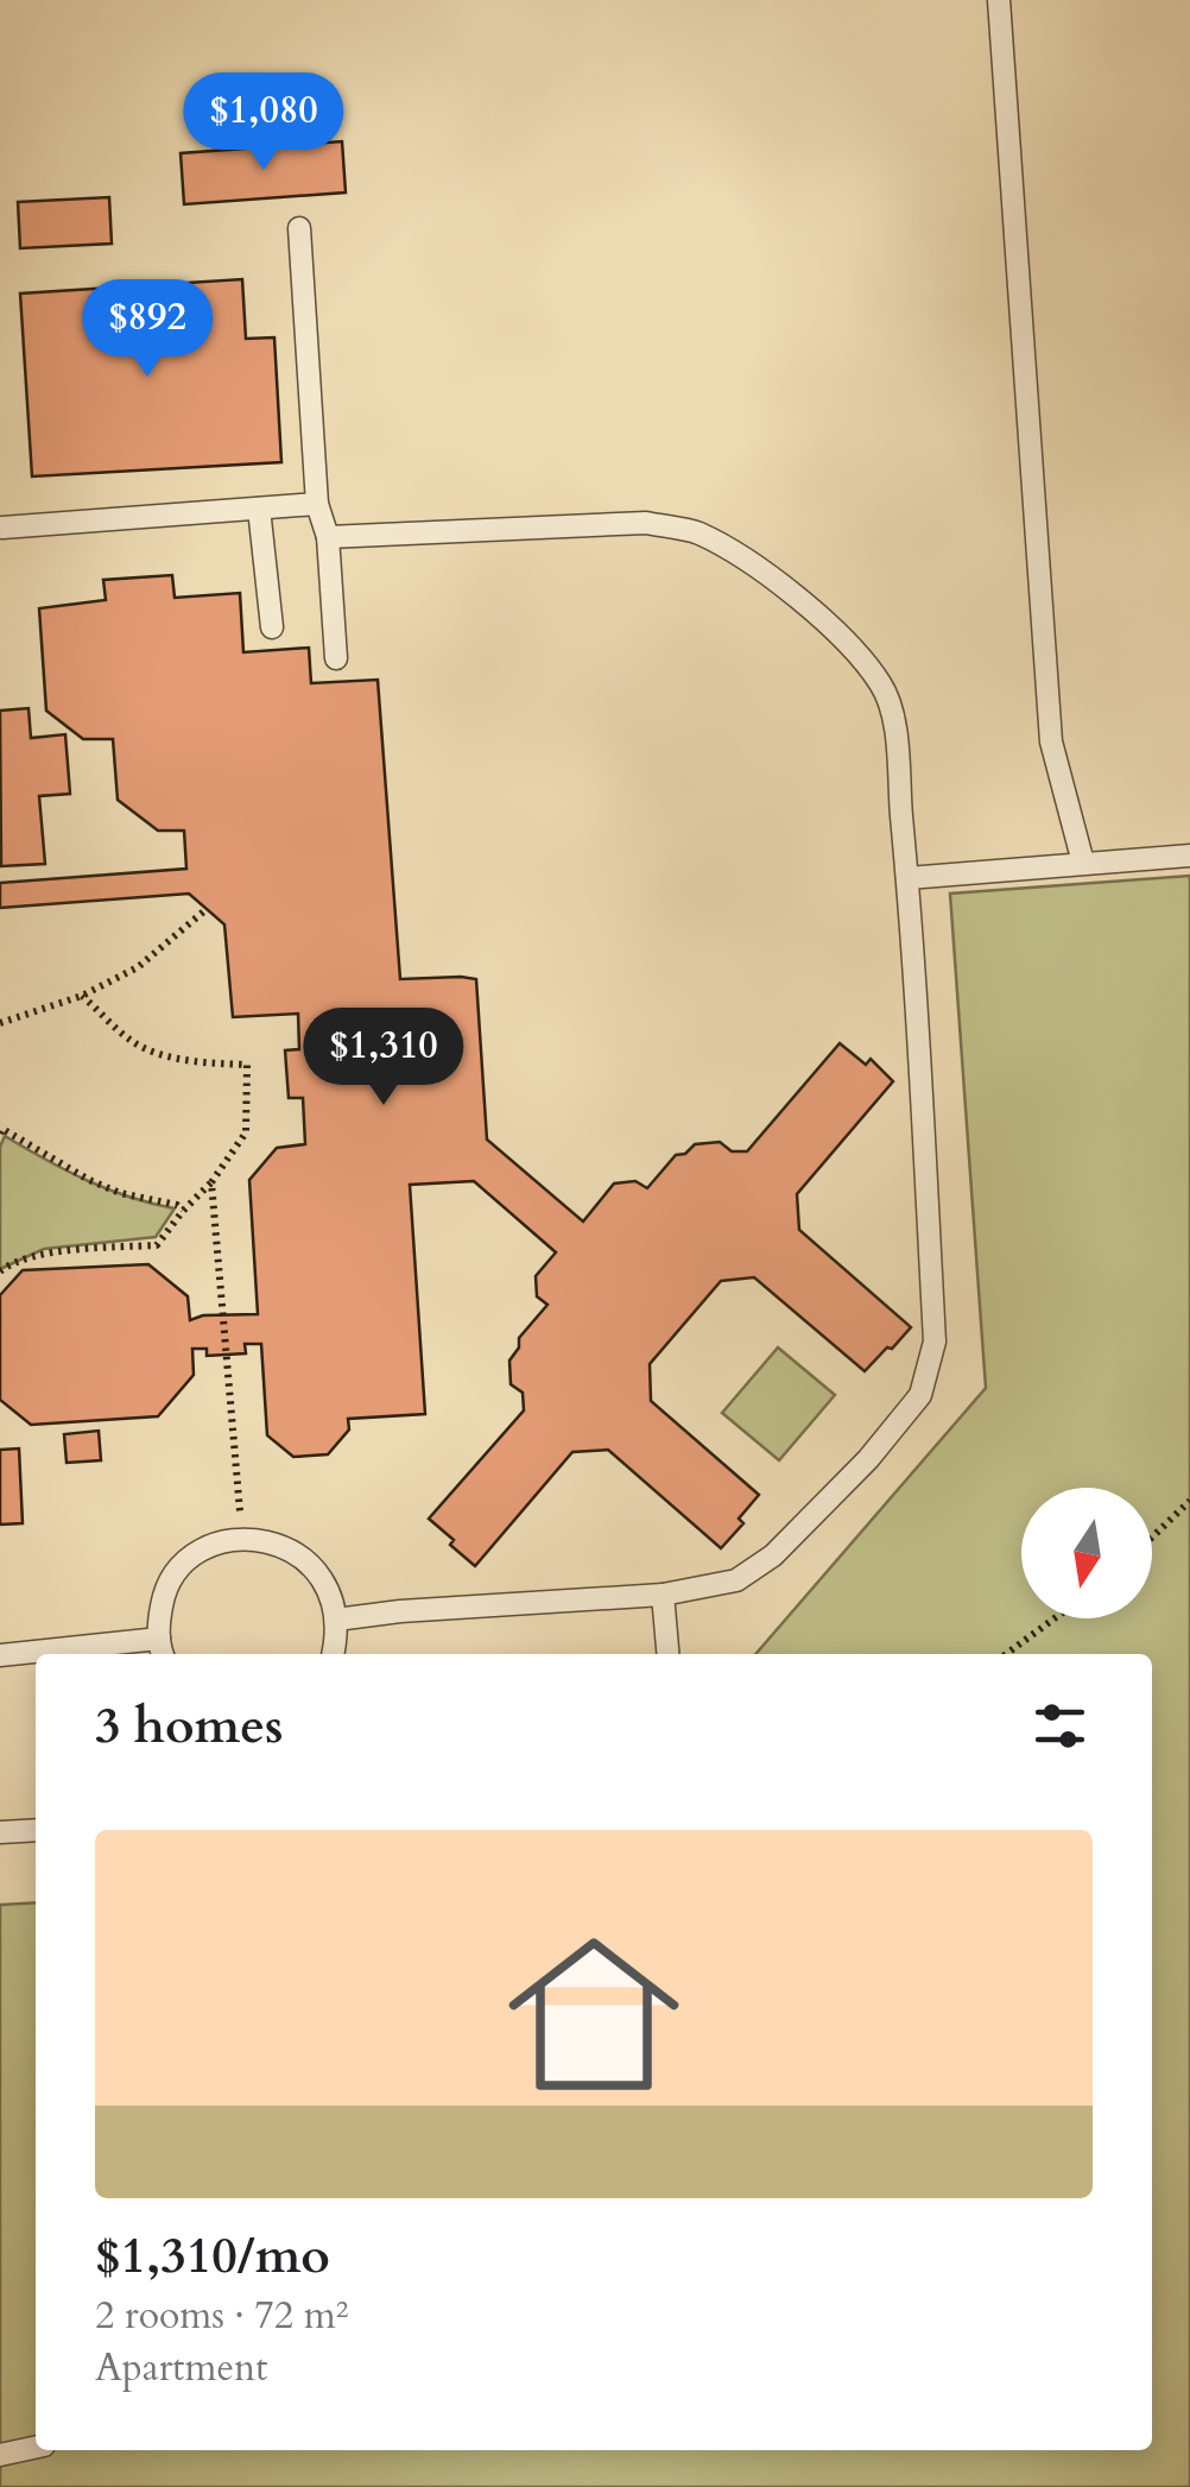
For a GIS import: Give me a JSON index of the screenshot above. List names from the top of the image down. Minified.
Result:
{"north":"bottom","page":{"price":["$1,080","$892","$1,310"],"heading":"3 homes","list":[{"name":"$1,310/mo","note":"2 rooms · 72 m² · Apartment"}]}}
